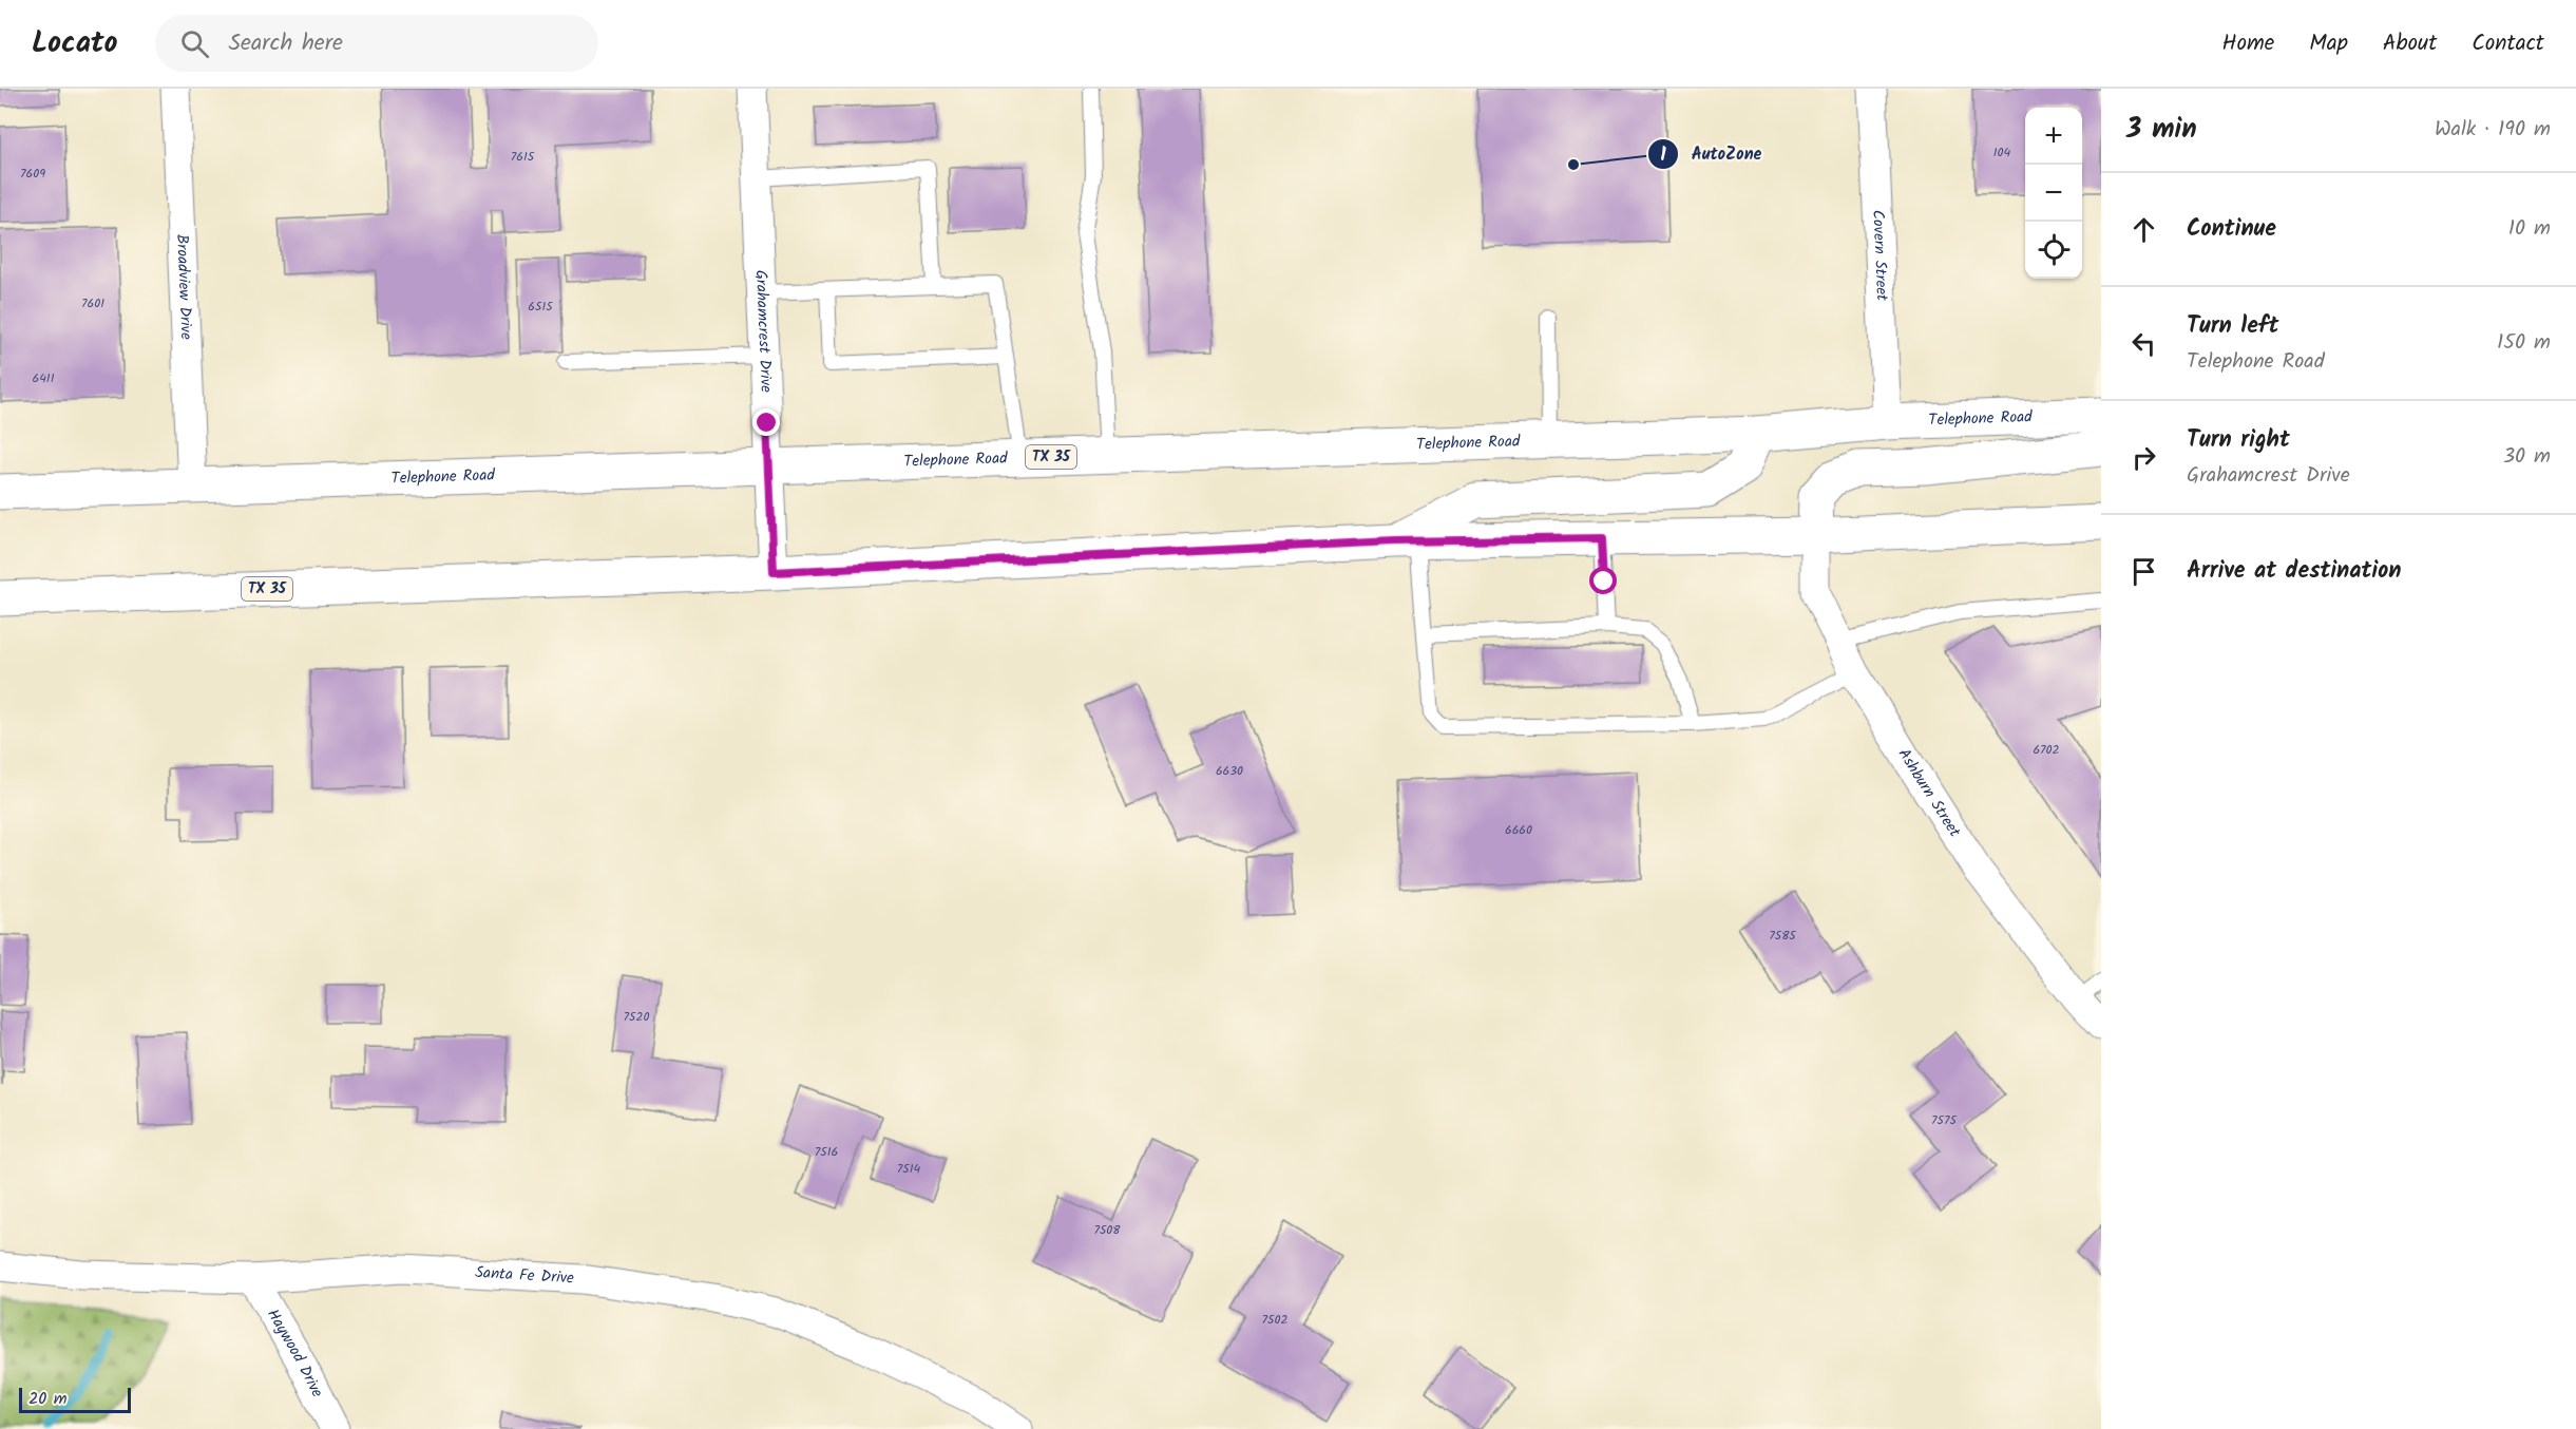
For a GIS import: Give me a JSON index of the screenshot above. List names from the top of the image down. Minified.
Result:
{"streets":{"main road":["Telephone Road","TX 35"],"street":["Covern Street","Broadview Drive","Grahamcrest Drive","Ashburn Street","Santa Fe Drive","Haywood Drive"]},"crossings":[["Covern Street","Telephone Road"],["Broadview Drive","Telephone Road"],["Grahamcrest Drive","Telephone Road"],["Grahamcrest Drive","TX 35"],["TX 35","Ashburn Street"],["Santa Fe Drive","Haywood Drive"]],"places":["AutoZone"],"house_numbers":["104","7615","7609","7601","6515","6411","6702","6630","6660","7585","7520","7575","7516","7514","7508","7502"],"scale_bar":"20 m","page":{"header":"Locato","search":"Search here","nav":["Home","Map","About","Contact"],"heading":["3 min","Walk · 190 m"],"map_buttons":["+","−"],"list":[["Continue","10 m"],["Turn left","Telephone Road","150 m"],["Turn right","Grahamcrest Drive","30 m"],"Arrive at destination"],"scale":"20 m"}}
